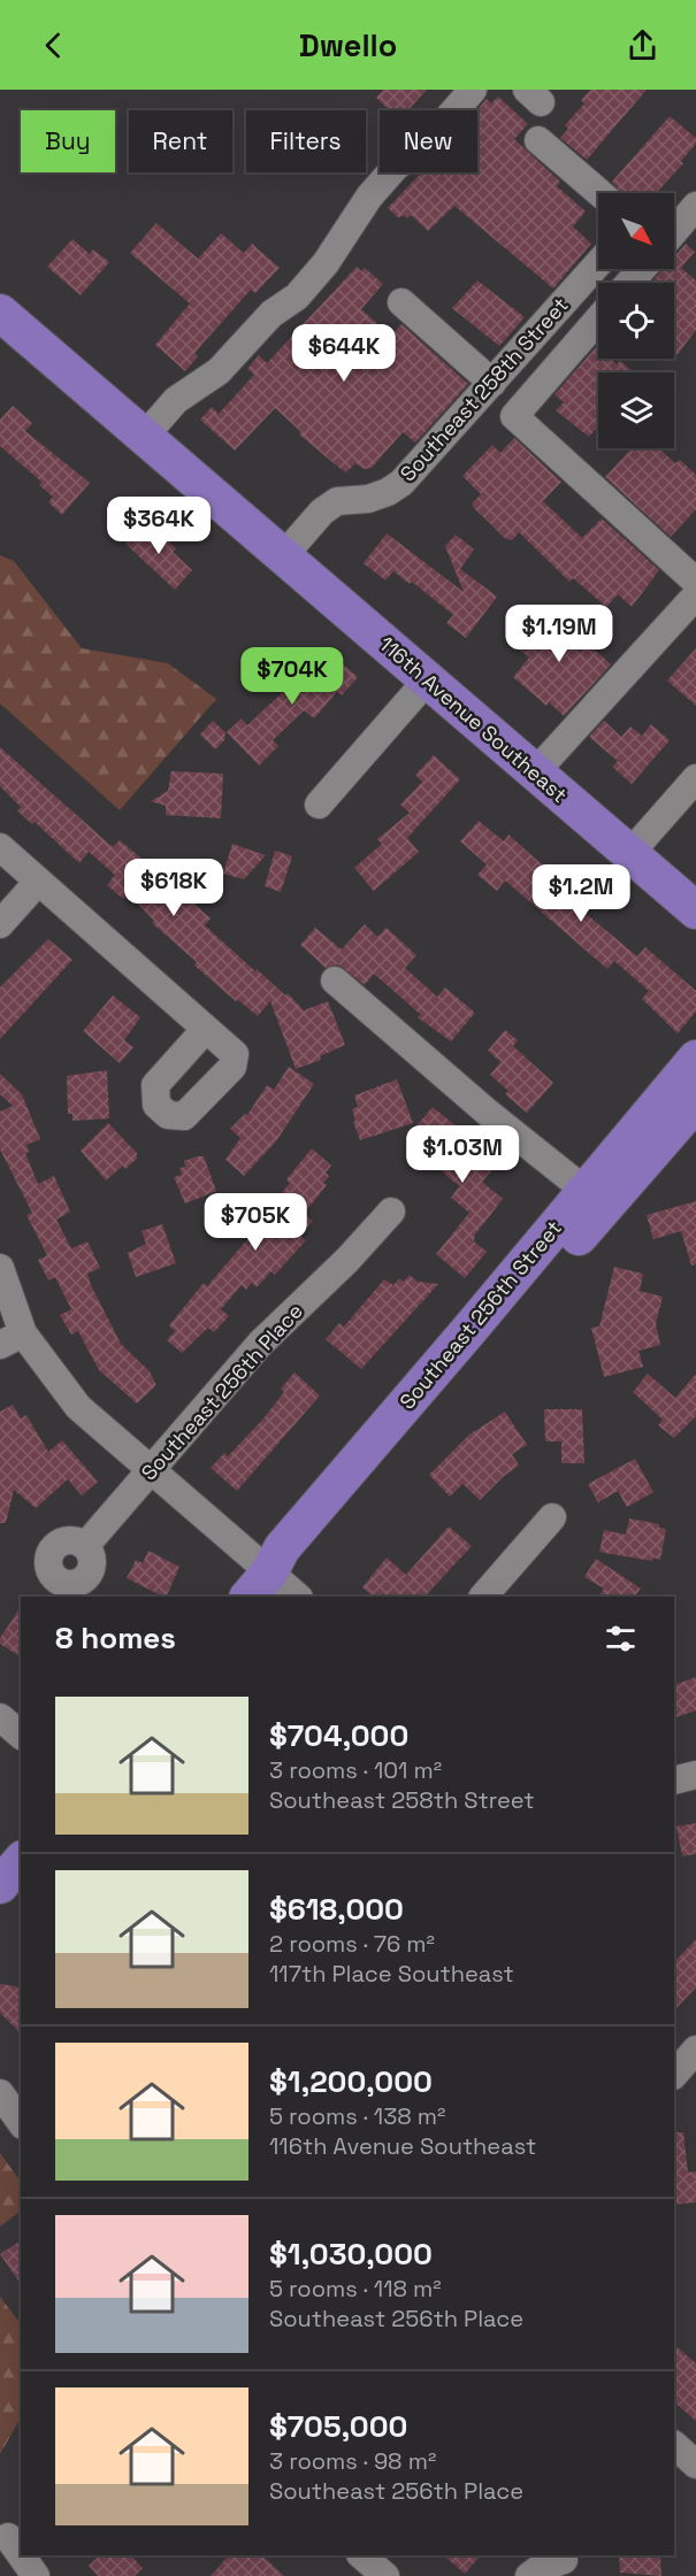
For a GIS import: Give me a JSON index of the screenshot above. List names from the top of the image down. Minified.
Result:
{"streets":{"main road":["116th Avenue Southeast","Southeast 256th Street"],"street":["Southeast 258th Street","Southeast 256th Place"]},"crossings":[["Southeast 258th Street","116th Avenue Southeast"]],"north":"bottom right","page":{"header":"Dwello","chip":["Buy","Rent","Filters","New"],"price":["$644K","$364K","$1.19M","$704K","$618K","$1.2M","$1.03M","$705K"],"heading":"8 homes","list":[{"name":"$704,000","note":"3 rooms · 101 m² · Southeast 258th Street"},{"name":"$618,000","note":"2 rooms · 76 m² · 117th Place Southeast"},{"name":"$1,200,000","note":"5 rooms · 138 m² · 116th Avenue Southeast"},{"name":"$1,030,000","note":"5 rooms · 118 m² · Southeast 256th Place"},{"name":"$705,000","note":"3 rooms · 98 m² · Southeast 256th Place"}]}}
